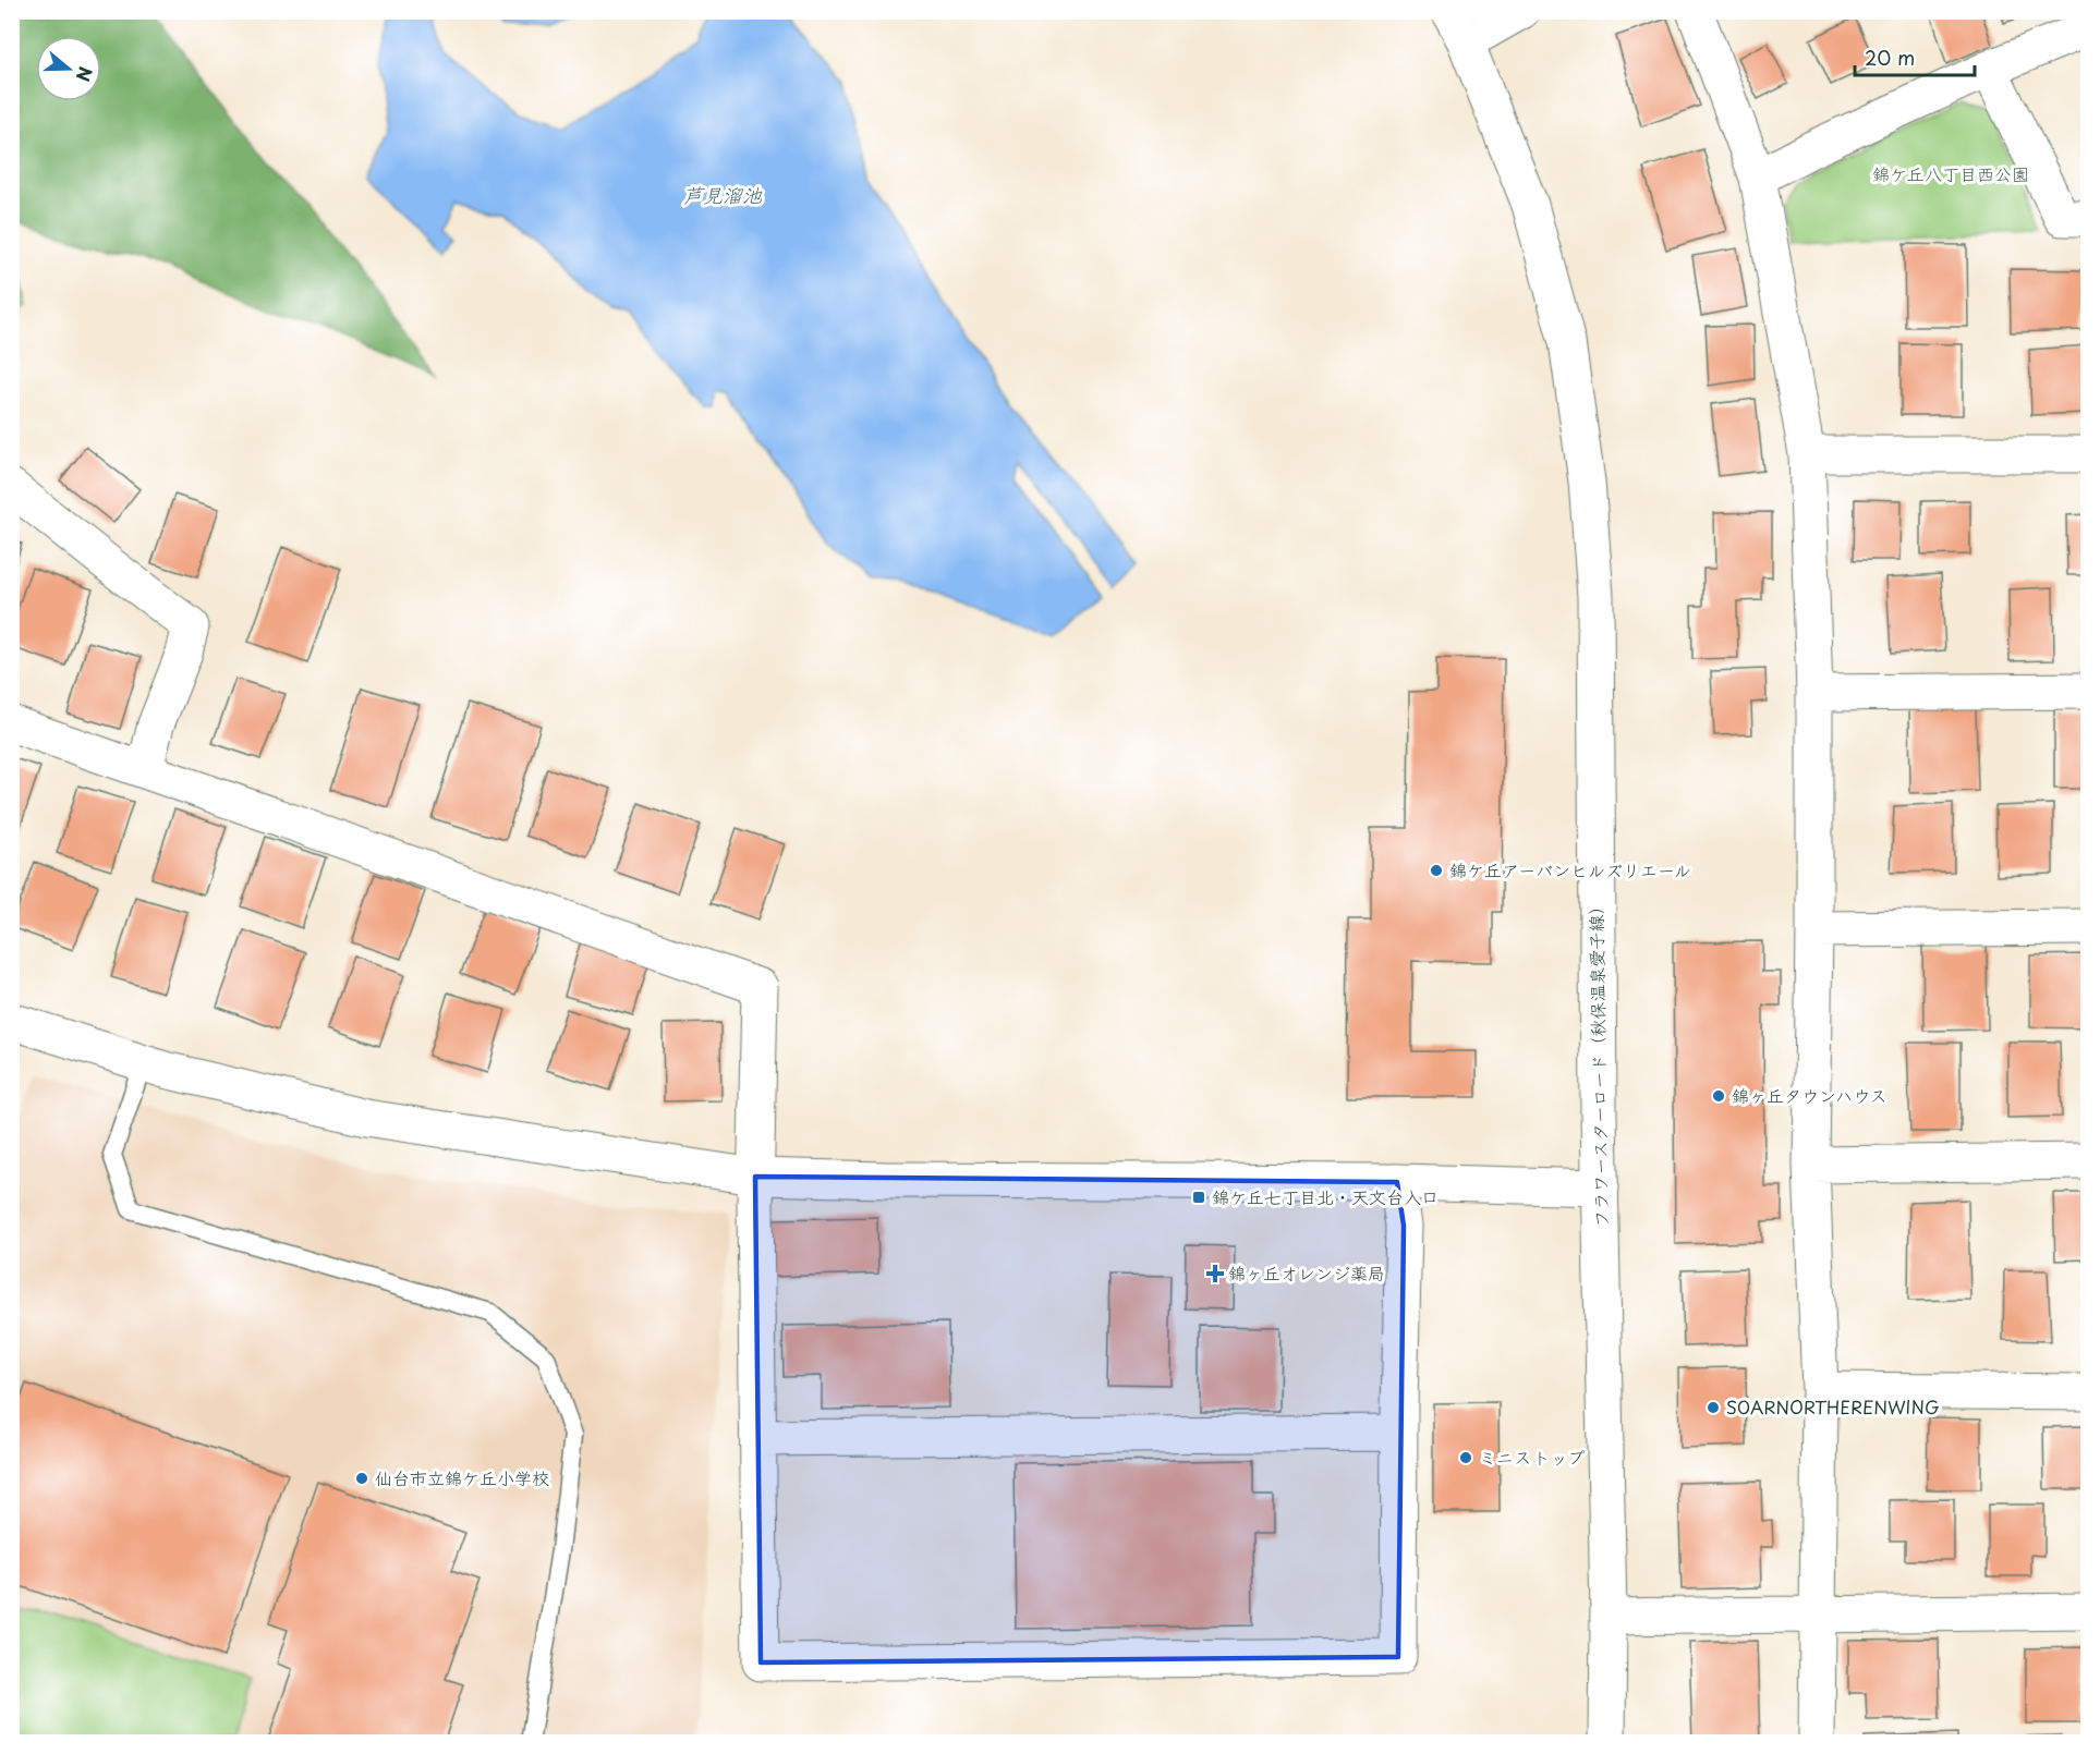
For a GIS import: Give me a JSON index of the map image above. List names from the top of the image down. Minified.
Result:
{"streets":{"street":["フラワースターロード（秋保温泉愛子線）"]},"water":["芦見溜池"],"parks":["錦ケ丘八丁目西公園"],"places":{"other":["錦ケ丘アーバンヒルズリエール","錦ヶ丘タウンハウス","SOARNORTHERENWING","ミニストップ","仙台市立錦ケ丘小学校"],"transit":["錦ケ丘七丁目北・天文台入口"],"health":["錦ヶ丘オレンジ薬局"]},"scale_bar":"20 m","north":"right"}
